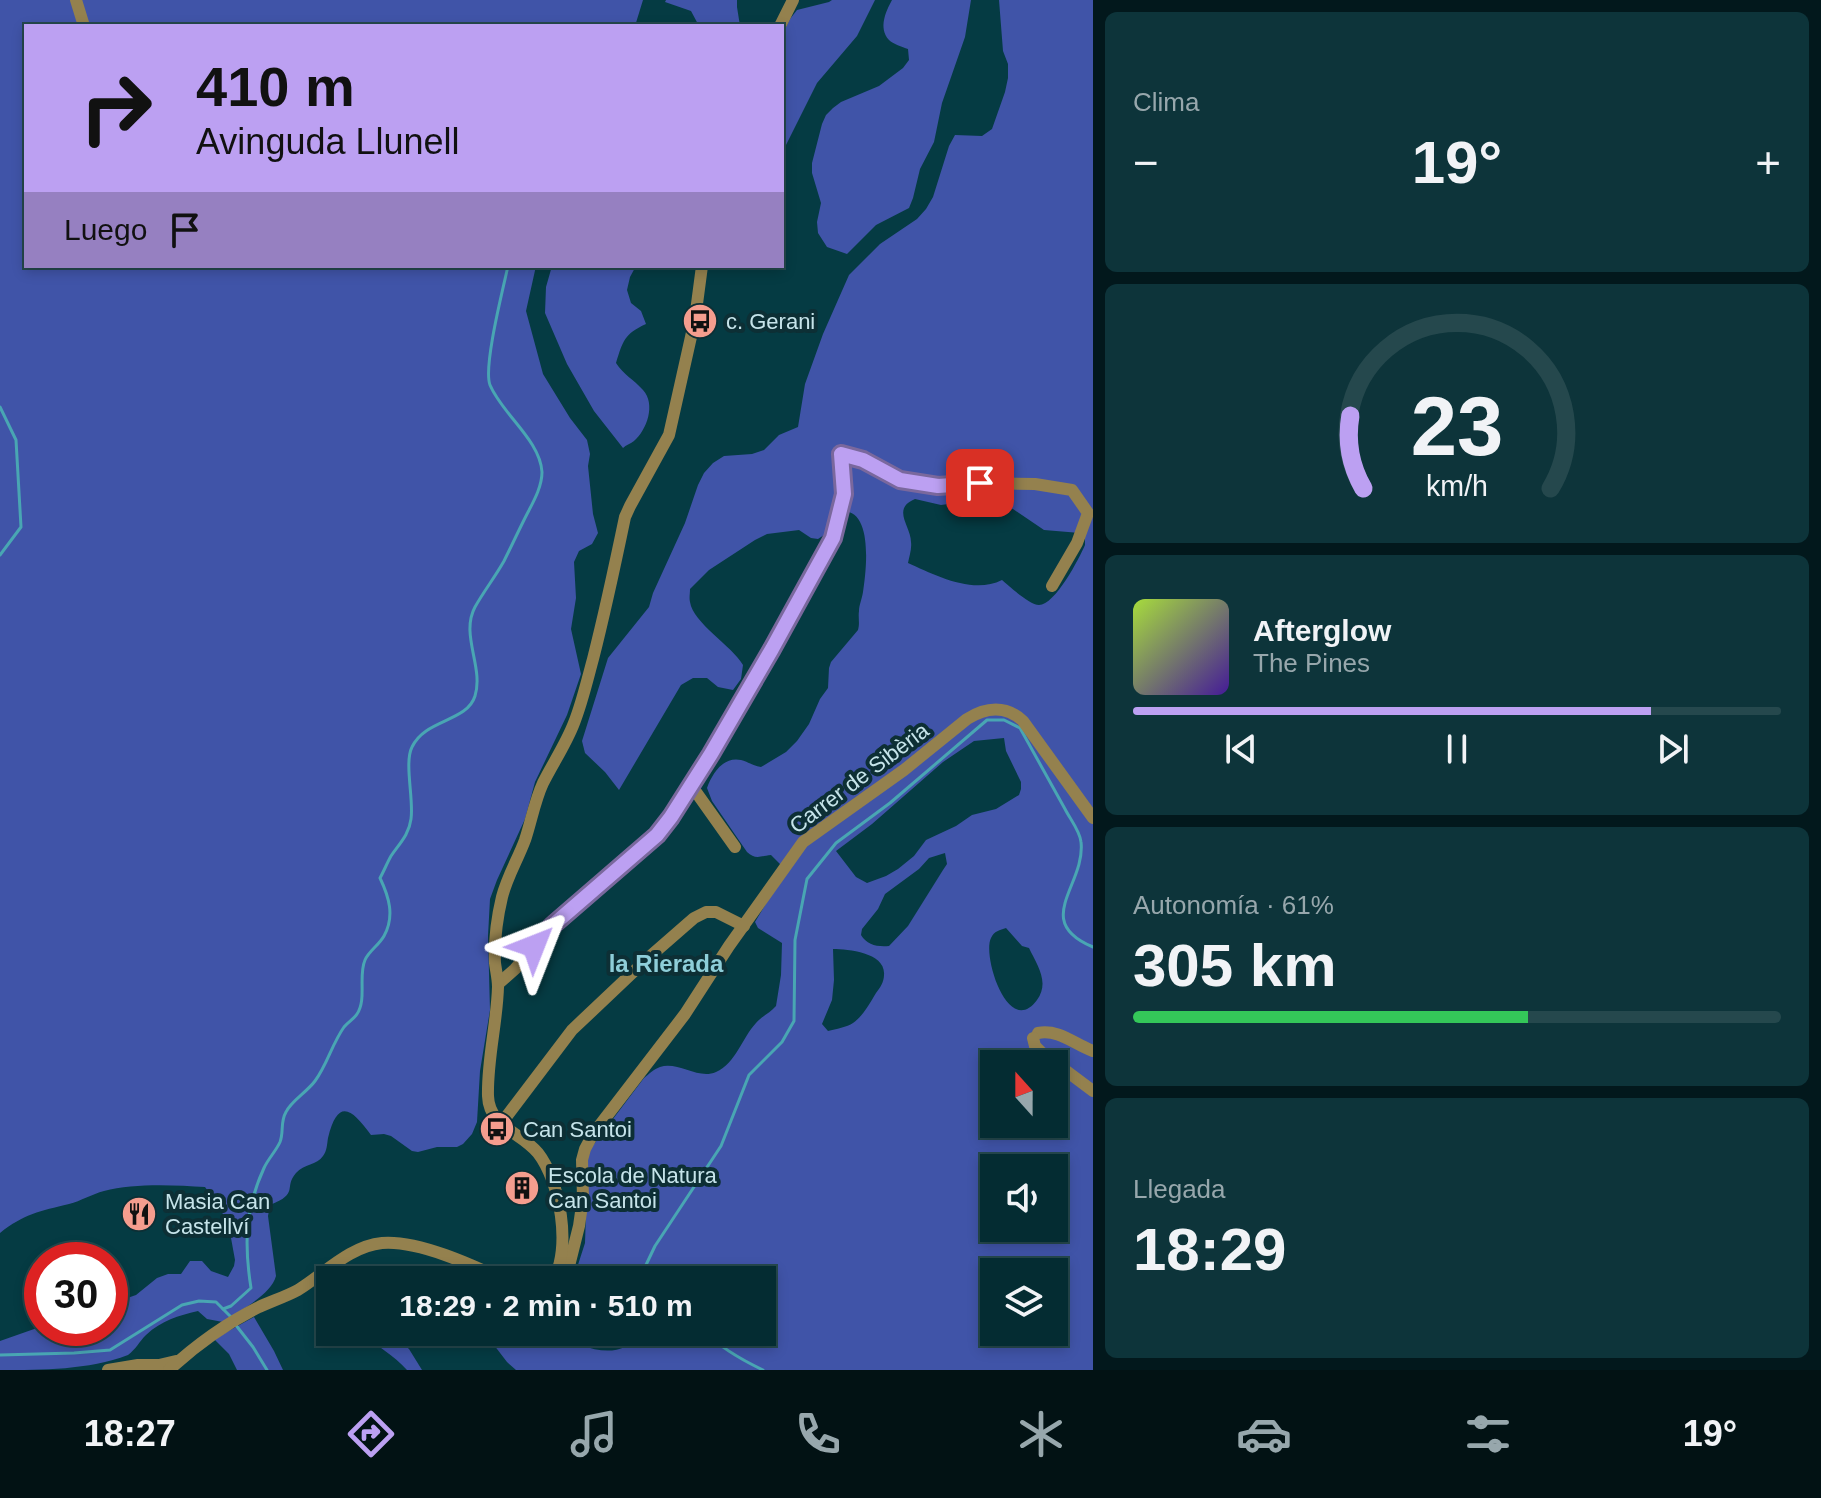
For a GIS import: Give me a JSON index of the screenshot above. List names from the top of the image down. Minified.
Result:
{"streets":{"street":["Carrer de Sibèria"]},"districts":["la Rierada"],"places":{"bus stop":["c. Gerani","Can Santoi"],"building":["Escola de Natura Can Santoi"],"restaurant":["Masia Can Castellví"]},"north":"top","page":{"tile":["Clima",["Autonomía · 61%","305 km"],["Llegada","18:29"]],"turn":["410 m","Avinguda Llunell"],"heat":["−","19°","+"],"then":"Luego","song":["Afterglow","The Pines"],"limit":"30","trip":"18:29 · 2 min · 510 m","tabs":["18:27","19°"],"gauge":["23","km/h"]}}
